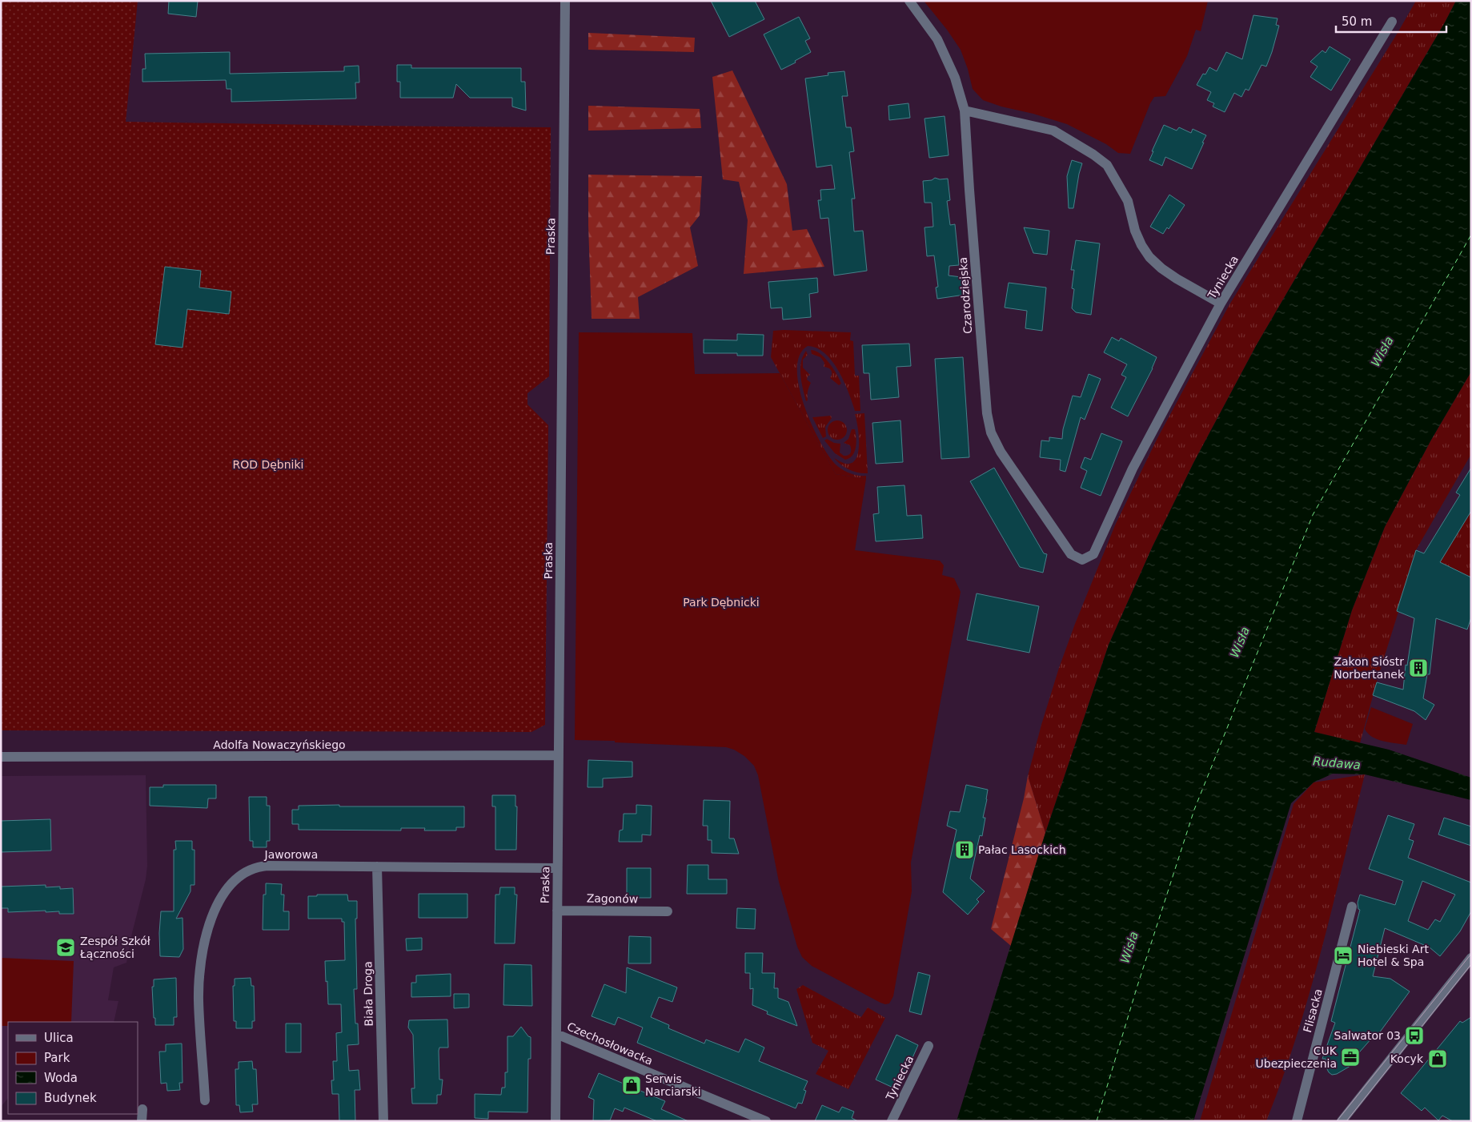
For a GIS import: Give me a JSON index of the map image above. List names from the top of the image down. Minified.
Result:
{"streets":{"street":["Praska","Tyniecka","Czarodziejska","Adolfa Nowaczyńskiego","Jaworowa","Zagonów","Biała Droga","Flisacka","Czechosłowacka"]},"crossings":[["Praska","Adolfa Nowaczyńskiego"],["Praska","Jaworowa"],["Praska","Zagonów"],["Praska","Czechosłowacka"],["Tyniecka","Czarodziejska"],["Jaworowa","Biała Droga"]],"water":["Wisła","Rudawa"],"parks":["ROD Dębniki","Park Dębnicki"],"places":{"building":["Zakon Sióstr Norbertanek","Pałac Lasockich"],"school or university":["Zespół Szkół Łączności"],"hotel":["Niebieski Art Hotel & Spa"],"bus stop":["Salwator 03"],"office":["CUK Ubezpieczenia"],"shop":["Kocyk","Serwis Narciarski"]},"legend":["Ulica","Park","Woda","Budynek"],"scale_bar":"50 m"}
